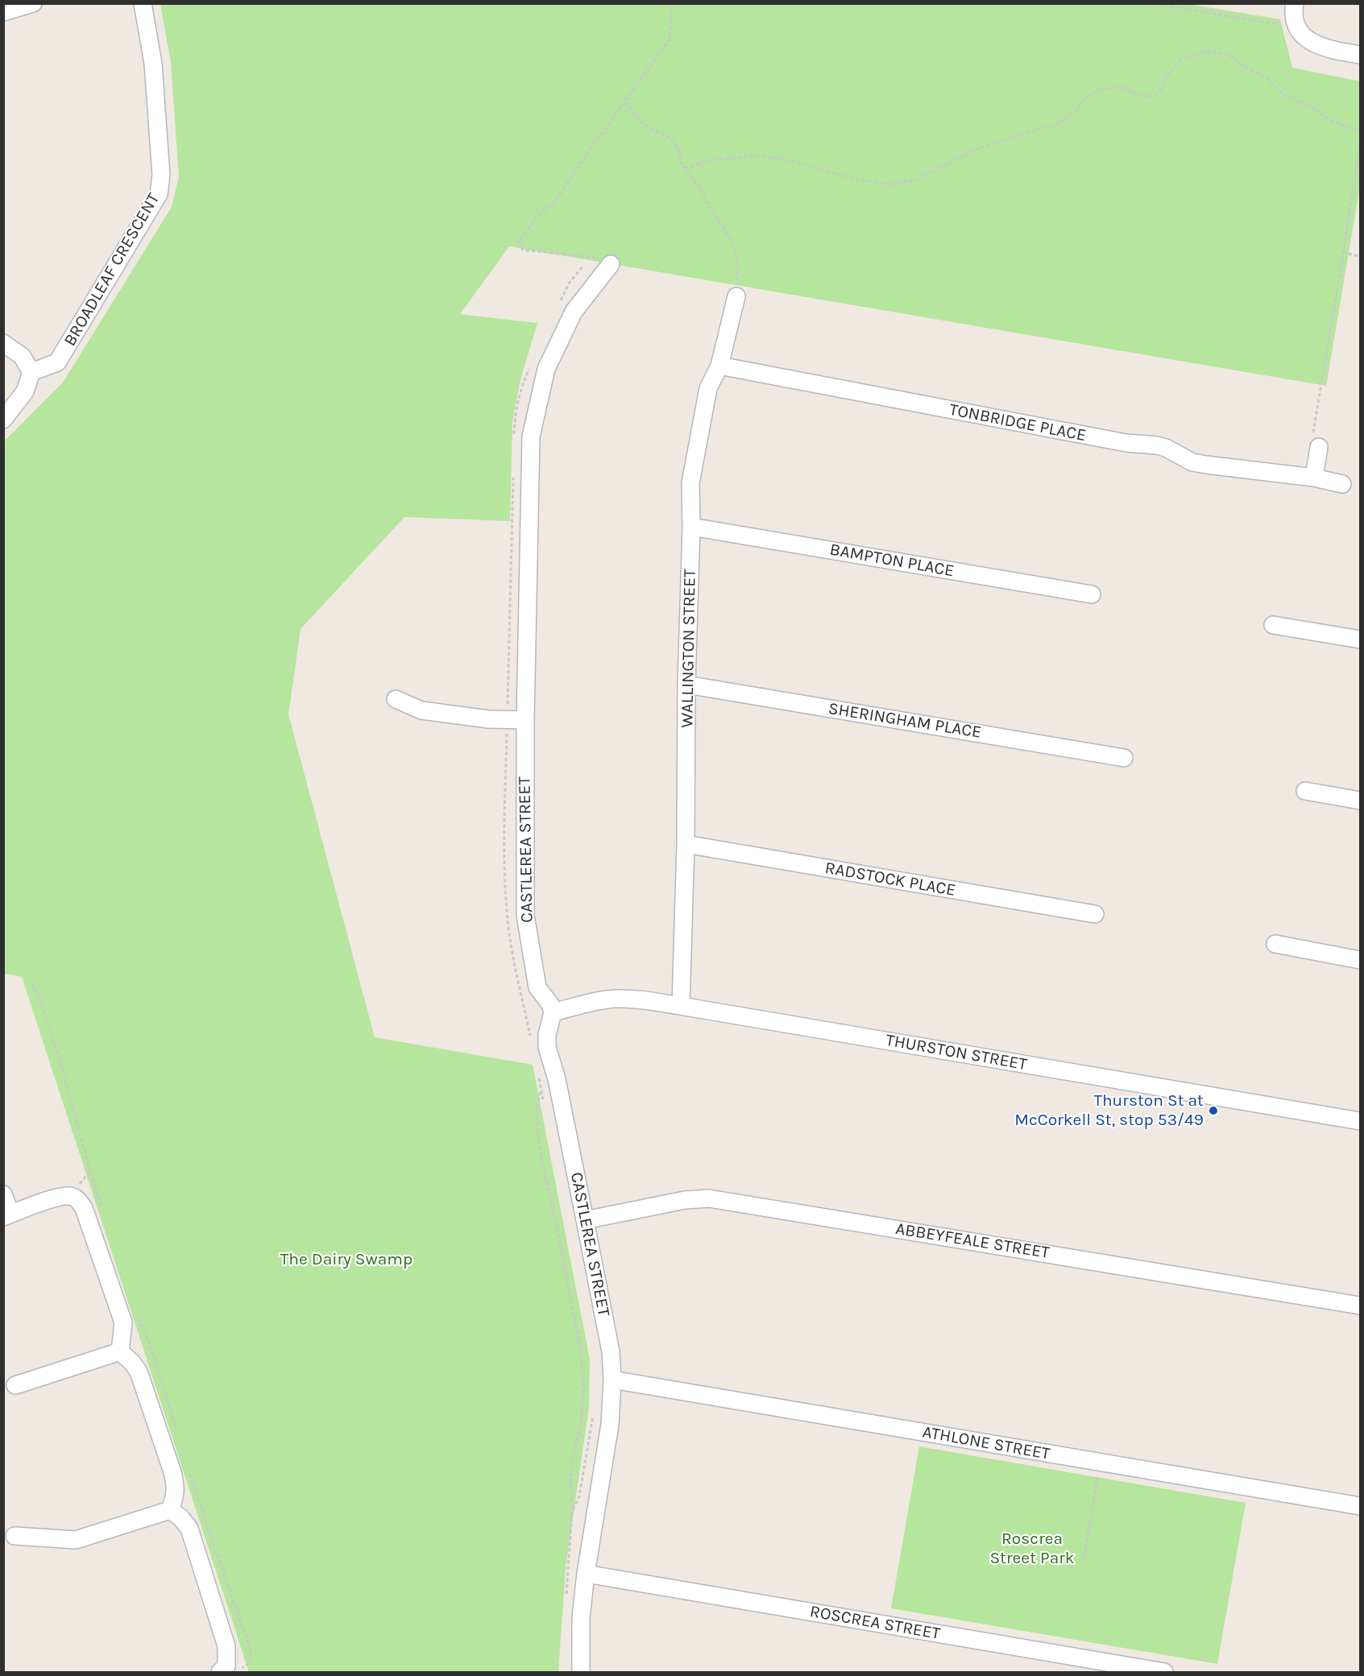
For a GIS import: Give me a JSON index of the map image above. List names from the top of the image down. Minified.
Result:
{"streets":{"street":["BROADLEAF CRESCENT","TONBRIDGE PLACE","BAMPTON PLACE","WALLINGTON STREET","SHERINGHAM PLACE","CASTLEREA STREET","RADSTOCK PLACE","THURSTON STREET","ABBEYFEALE STREET","ATHLONE STREET","ROSCREA STREET"]},"crossings":[["TONBRIDGE PLACE","WALLINGTON STREET"],["BAMPTON PLACE","WALLINGTON STREET"],["WALLINGTON STREET","SHERINGHAM PLACE"],["WALLINGTON STREET","RADSTOCK PLACE"],["WALLINGTON STREET","THURSTON STREET"],["CASTLEREA STREET","THURSTON STREET"],["CASTLEREA STREET","ABBEYFEALE STREET"],["CASTLEREA STREET","ATHLONE STREET"],["CASTLEREA STREET","ROSCREA STREET"]],"parks":["The Dairy Swamp","Roscrea Street Park"],"places":["Thurston St at McCorkell St, stop 53/49"]}
